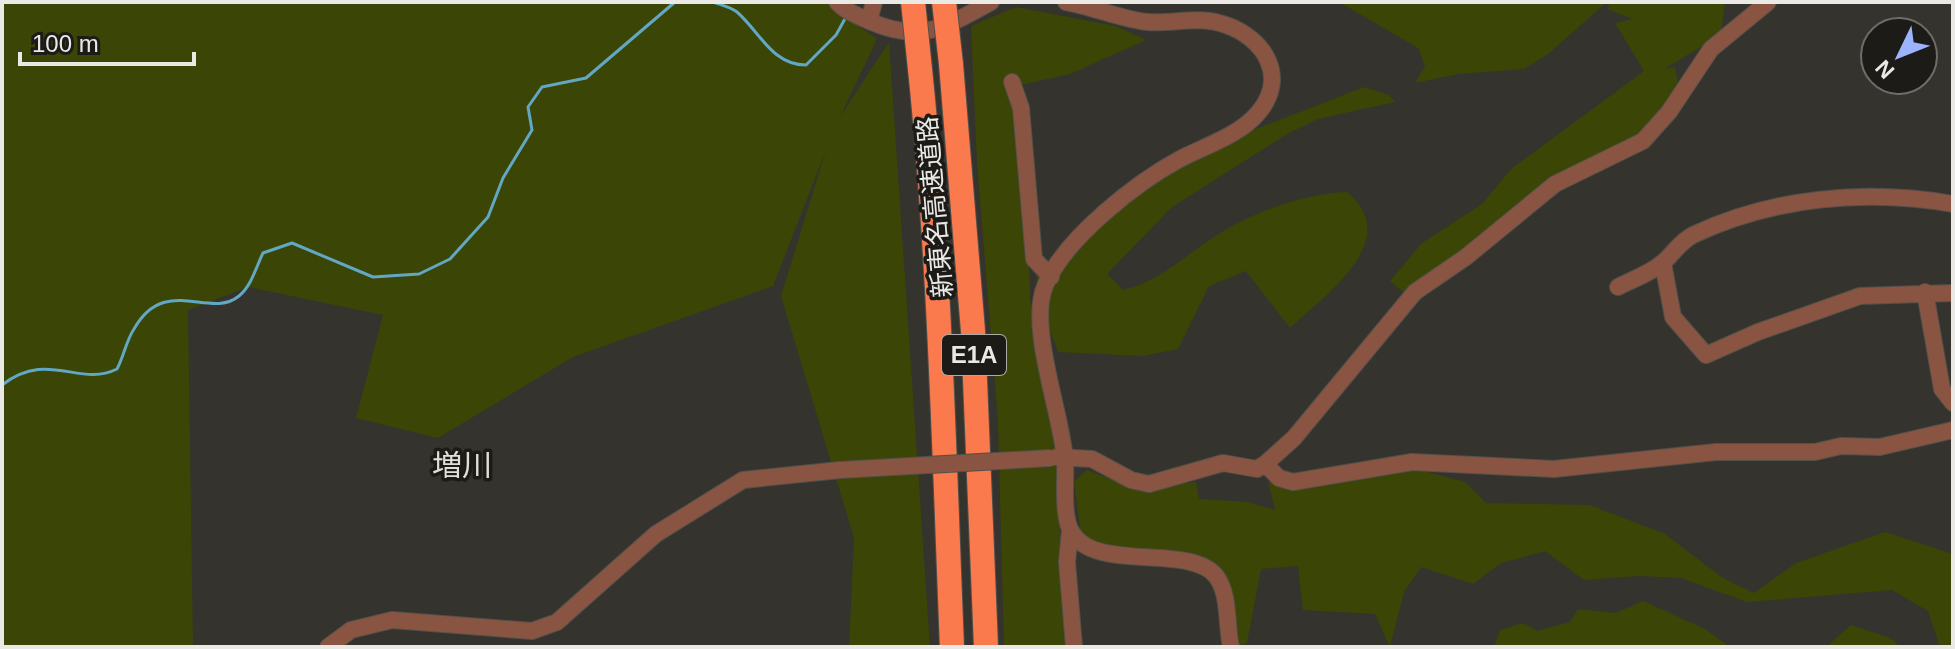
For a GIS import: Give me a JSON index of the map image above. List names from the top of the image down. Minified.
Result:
{"streets":{"highway":["新東名高速道路","E1A"]},"districts":["増川"],"scale_bar":"100 m","north":"bottom left"}
